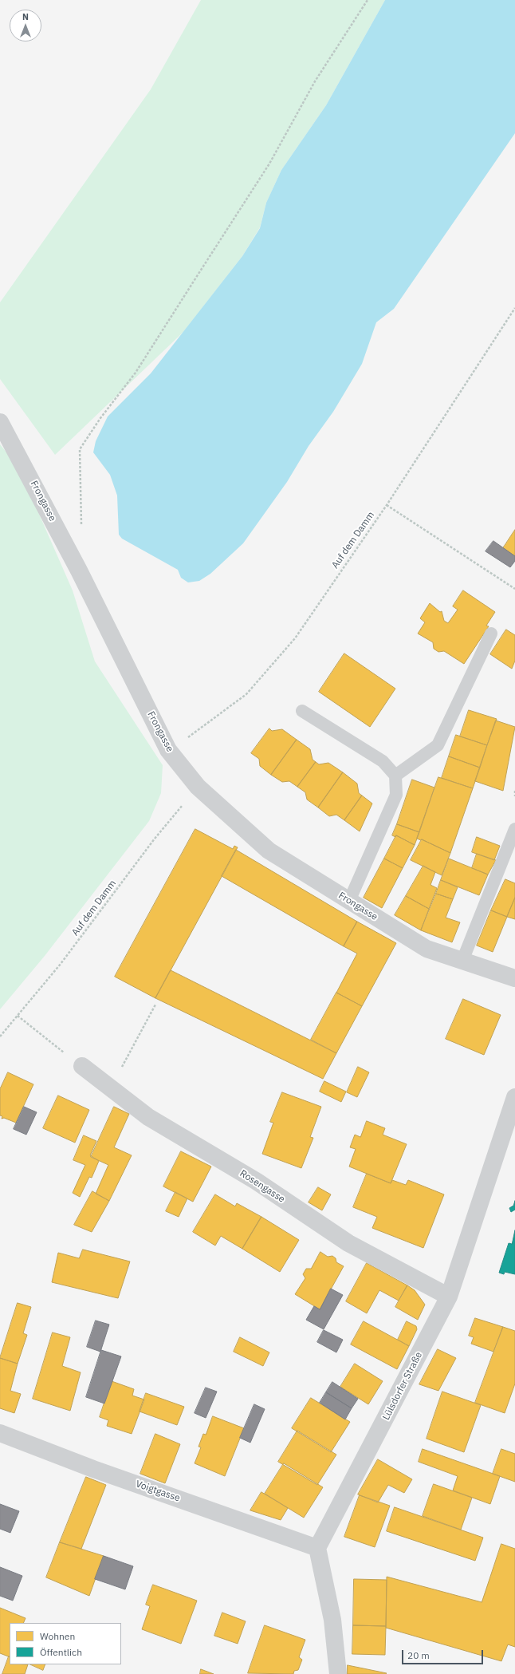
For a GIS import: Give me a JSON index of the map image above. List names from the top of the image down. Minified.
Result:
{"streets":{"street":["Frongasse","Rosengasse","Lülsdorfer Straße","Voigtgasse"],"path":["Auf dem Damm"]},"crossings":[["Frongasse","Auf dem Damm"],["Rosengasse","Lülsdorfer Straße"],["Lülsdorfer Straße","Voigtgasse"]],"legend":["Wohnen","Öffentlich"],"scale_bar":"20 m","north":"top"}
